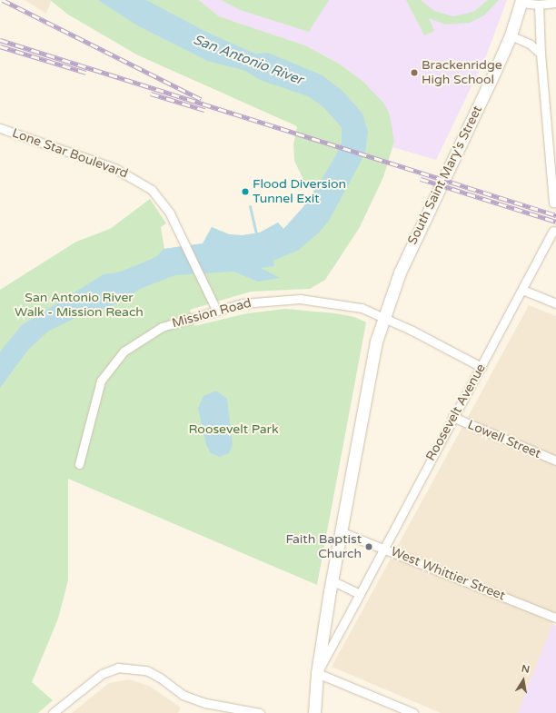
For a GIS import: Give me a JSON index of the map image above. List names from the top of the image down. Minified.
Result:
{"streets":{"main road":["South Saint Mary's Street","Roosevelt Avenue"],"street":["Lone Star Boulevard","Mission Road","Lowell Street","West Whittier Street"]},"crossings":[["Lone Star Boulevard","Mission Road"],["South Saint Mary's Street","Mission Road"],["South Saint Mary's Street","Roosevelt Avenue"],["Mission Road","Roosevelt Avenue"],["Roosevelt Avenue","Lowell Street"],["Roosevelt Avenue","West Whittier Street"]],"water":["San Antonio River"],"parks":["San Antonio River Walk - Mission Reach","Roosevelt Park"],"places":["Brackenridge High School","Flood Diversion Tunnel Exit","Faith Baptist Church"],"north":"top"}
